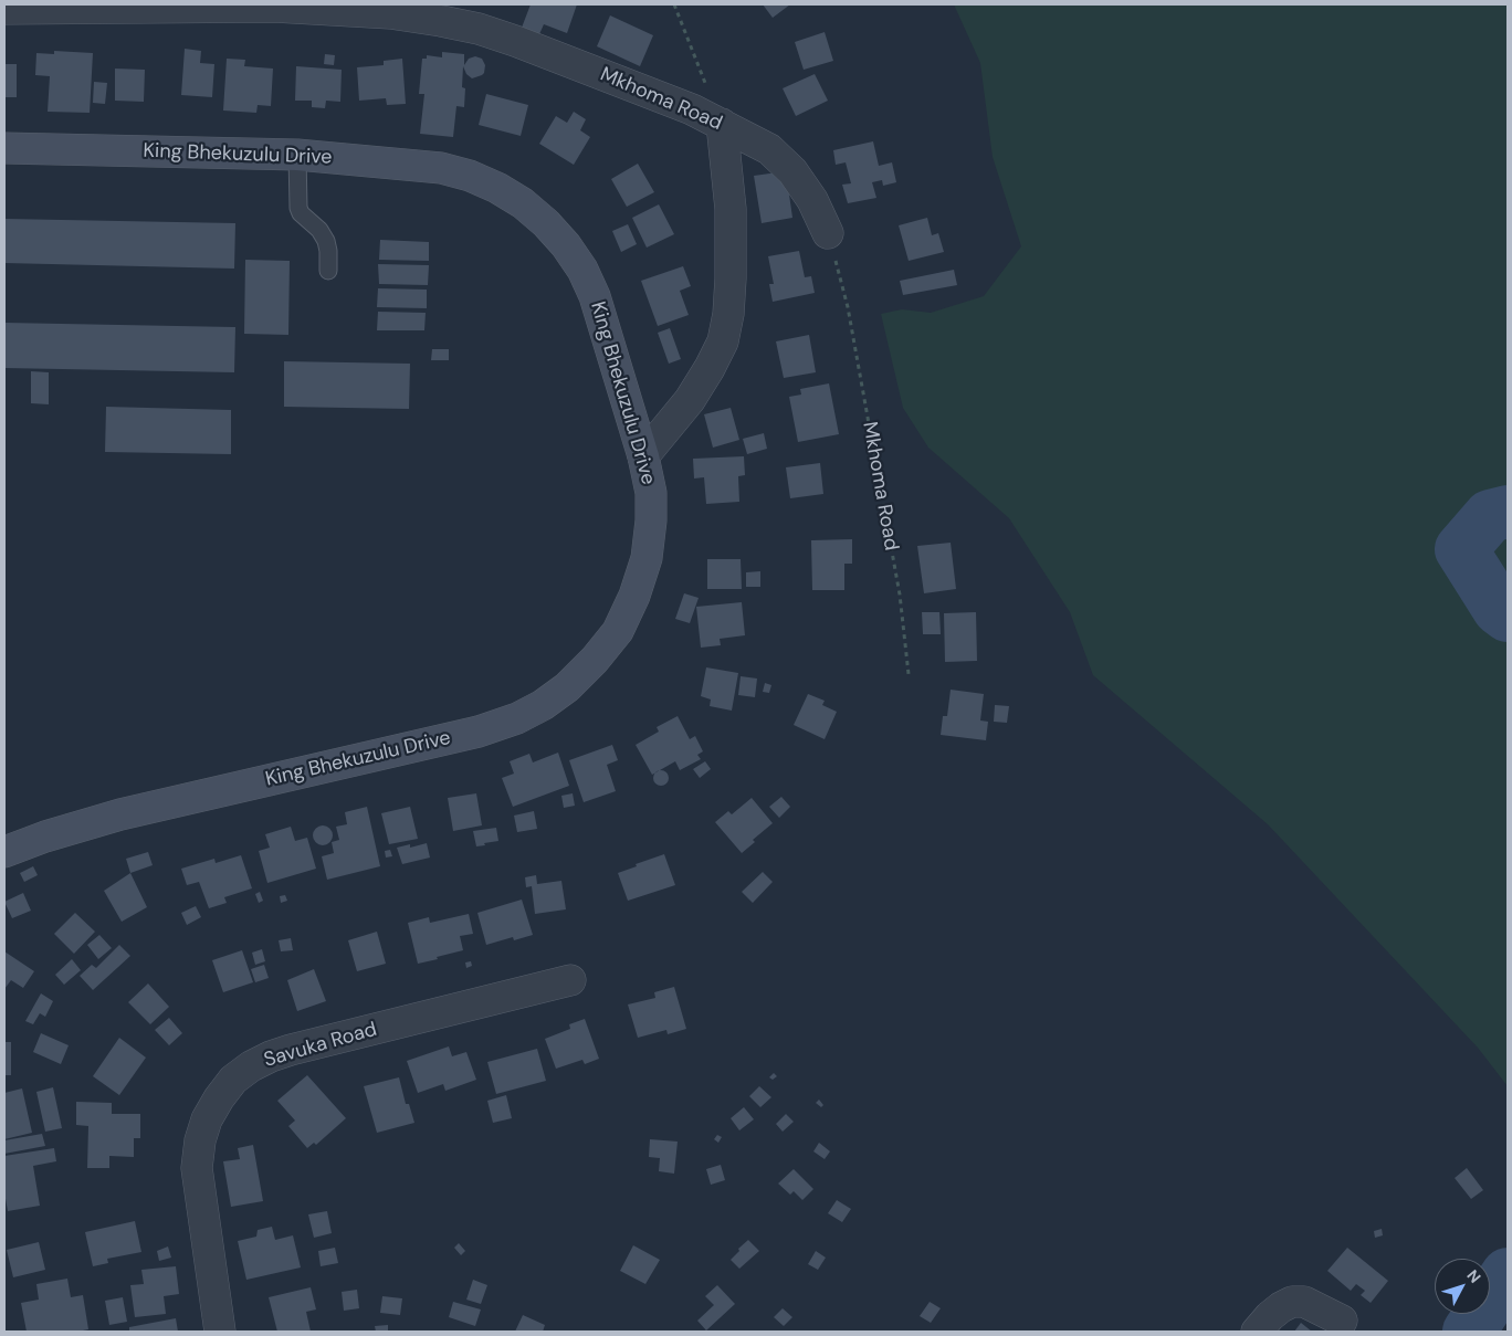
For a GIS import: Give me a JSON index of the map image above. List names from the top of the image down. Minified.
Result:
{"streets":{"street":["Mkhoma Road","King Bhekuzulu Drive","Savuka Road"]},"north":"top right"}
